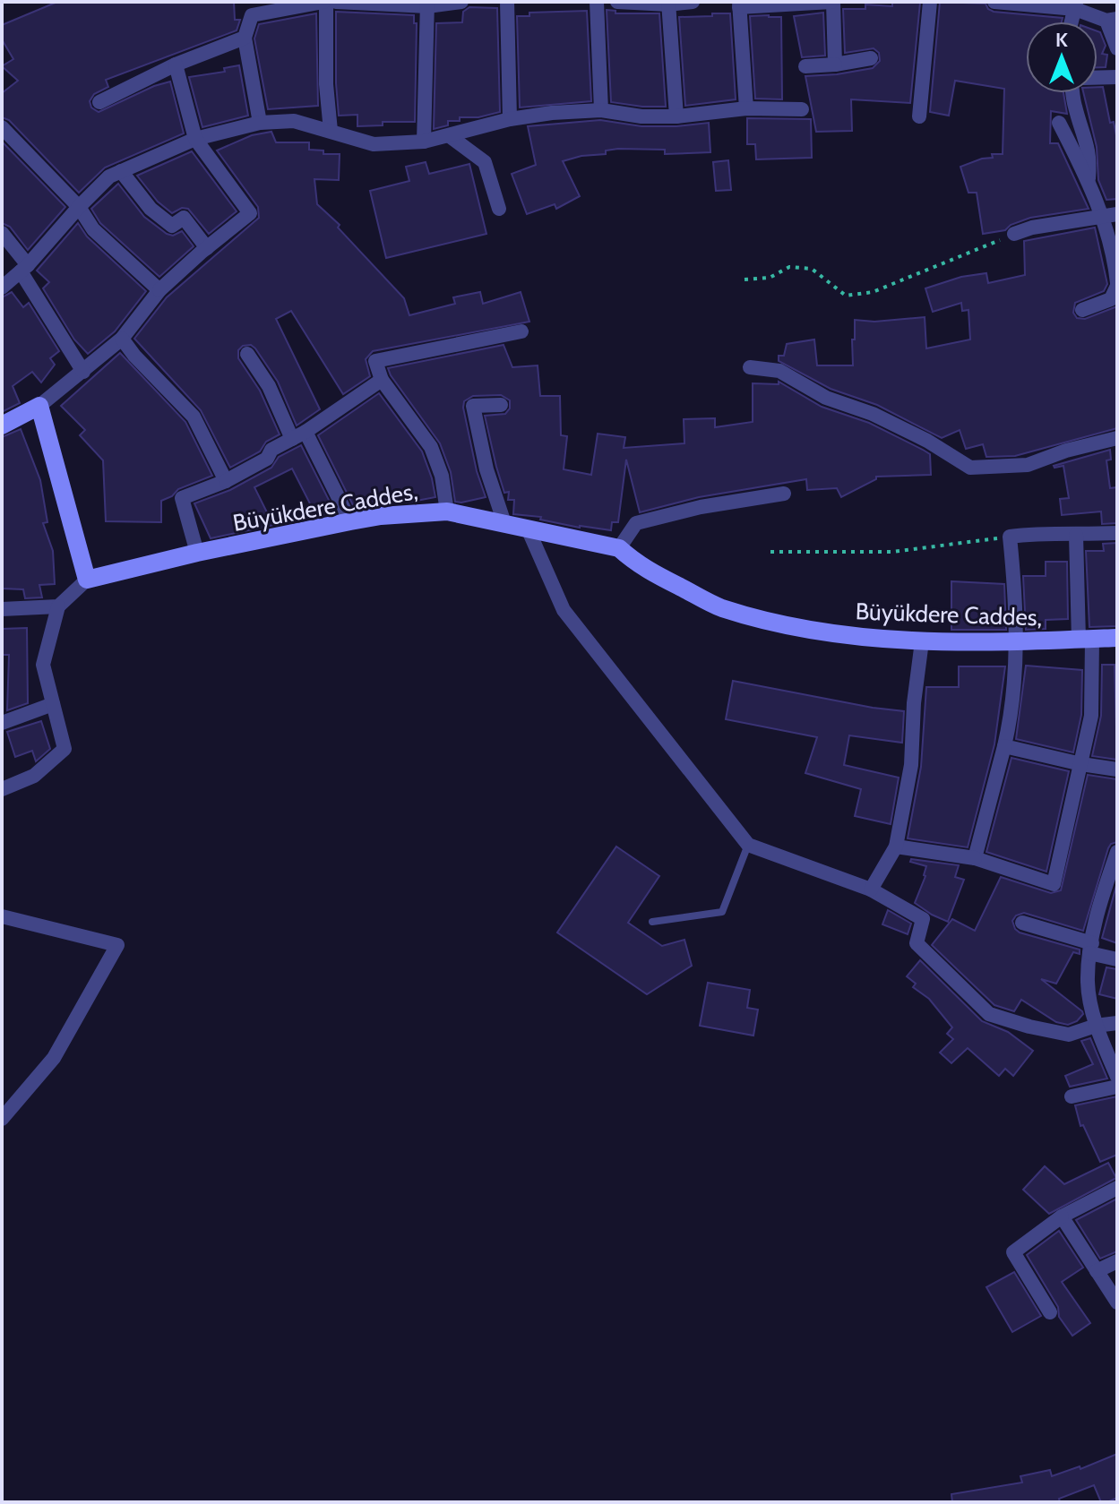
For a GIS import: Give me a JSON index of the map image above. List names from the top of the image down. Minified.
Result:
{"streets":{"street":["Büyükdere Caddes,"]},"north":"top"}
